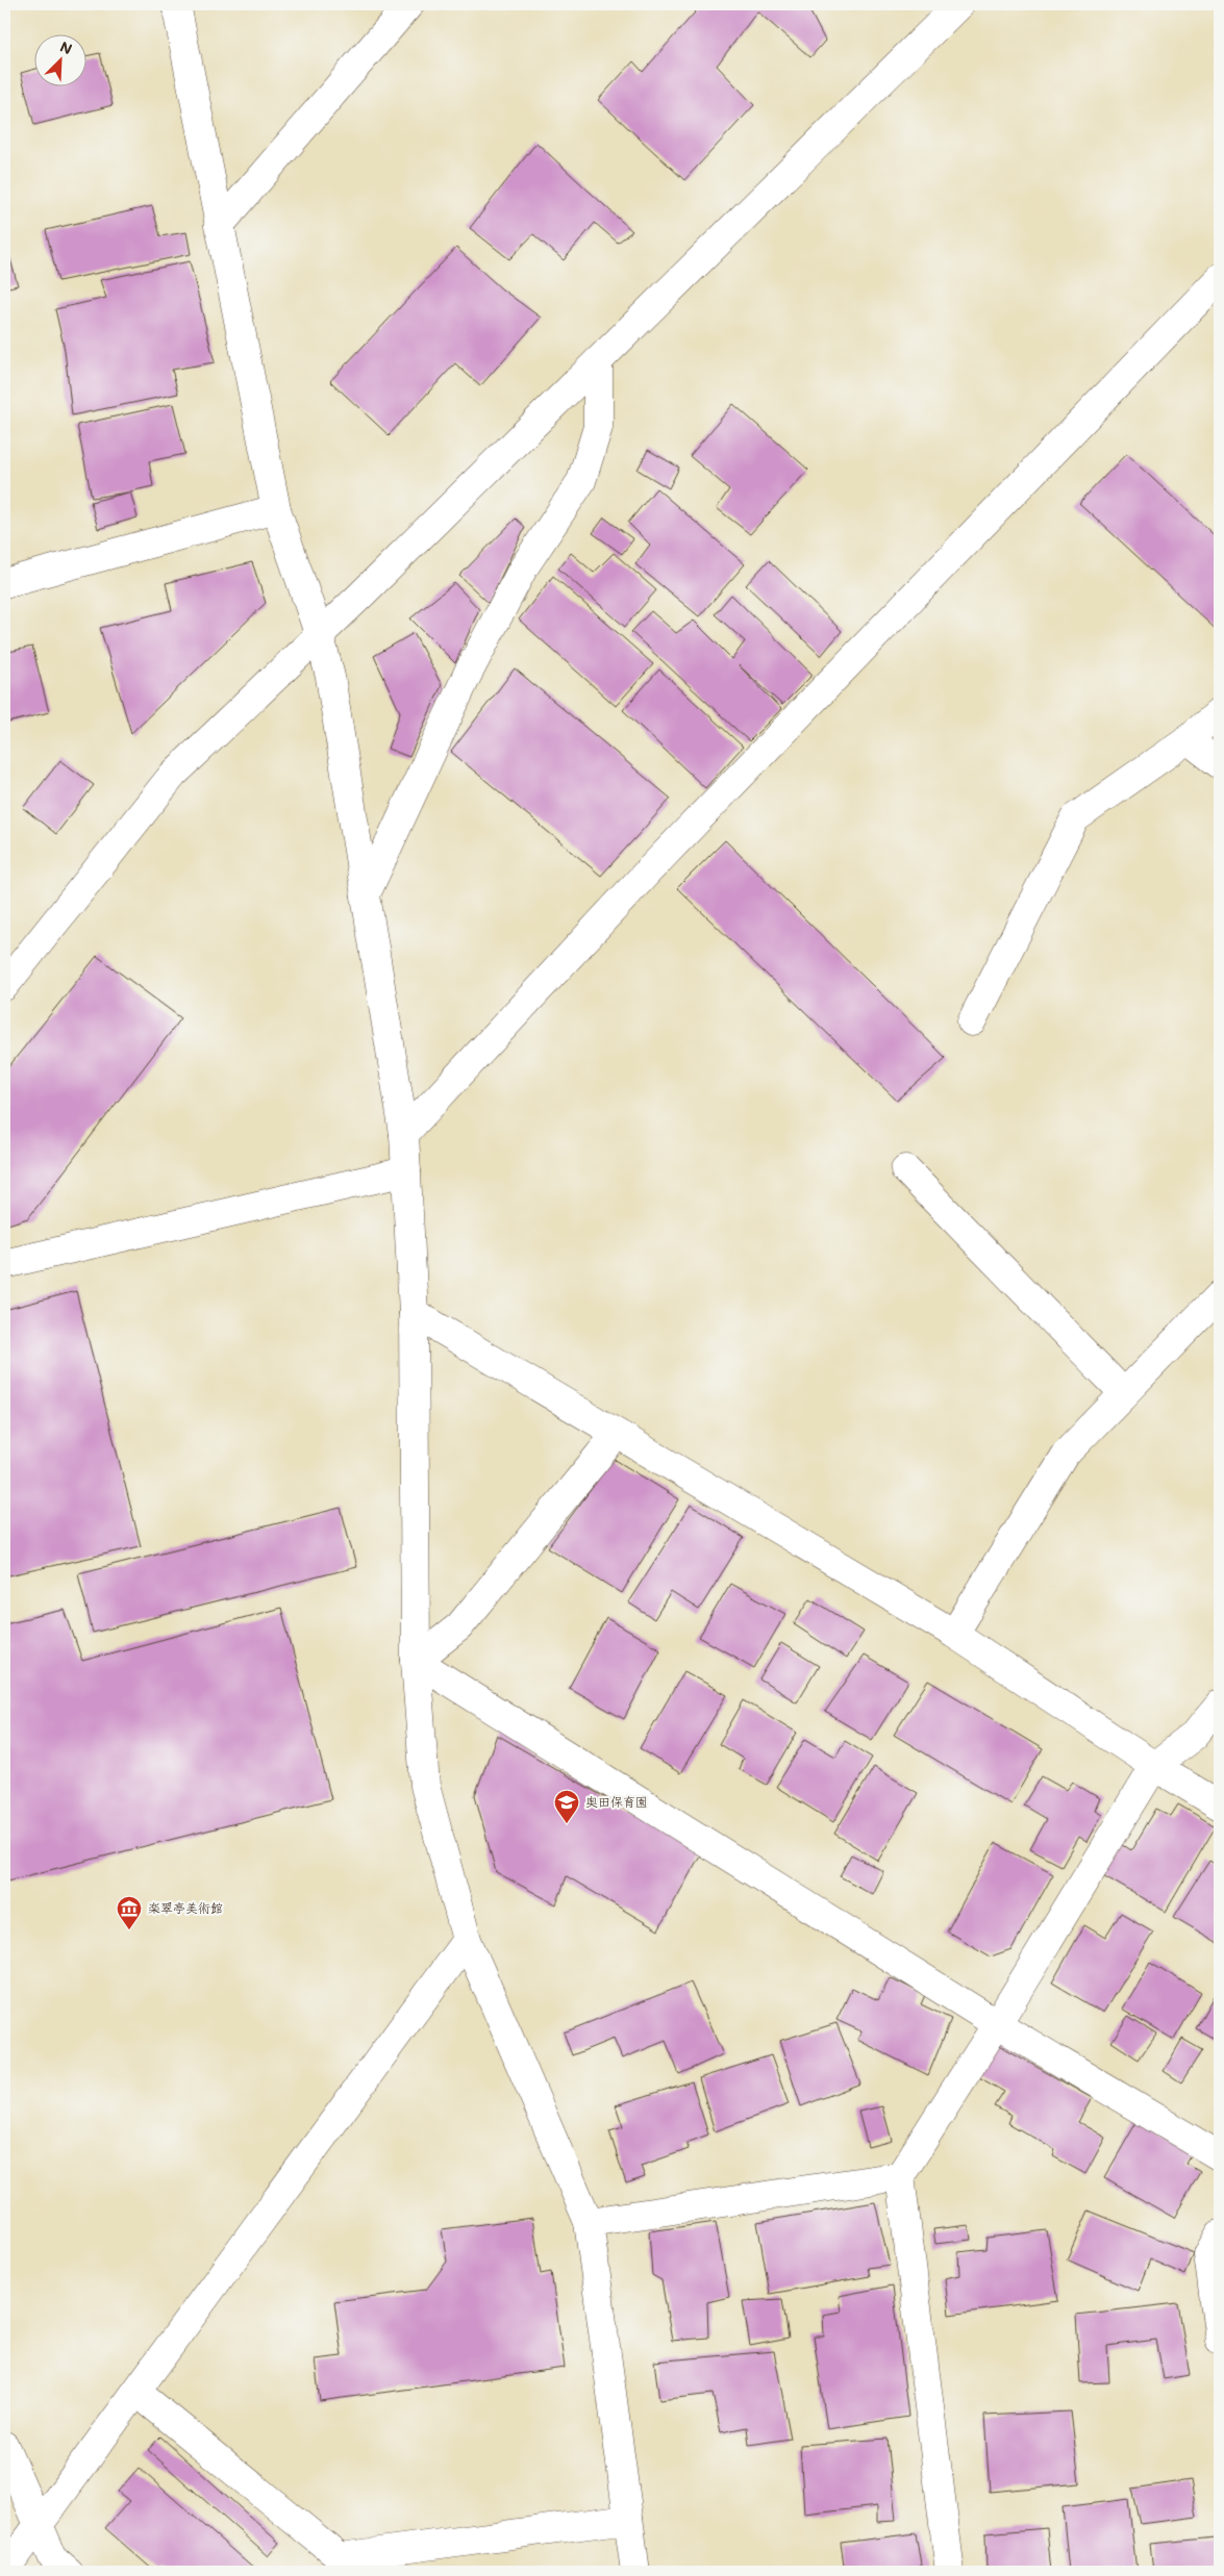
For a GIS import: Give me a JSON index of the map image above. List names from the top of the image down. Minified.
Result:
{"places":{"school or university":["奥田保育園"],"museum":["楽翠亭美術館"]},"north":"top right"}
